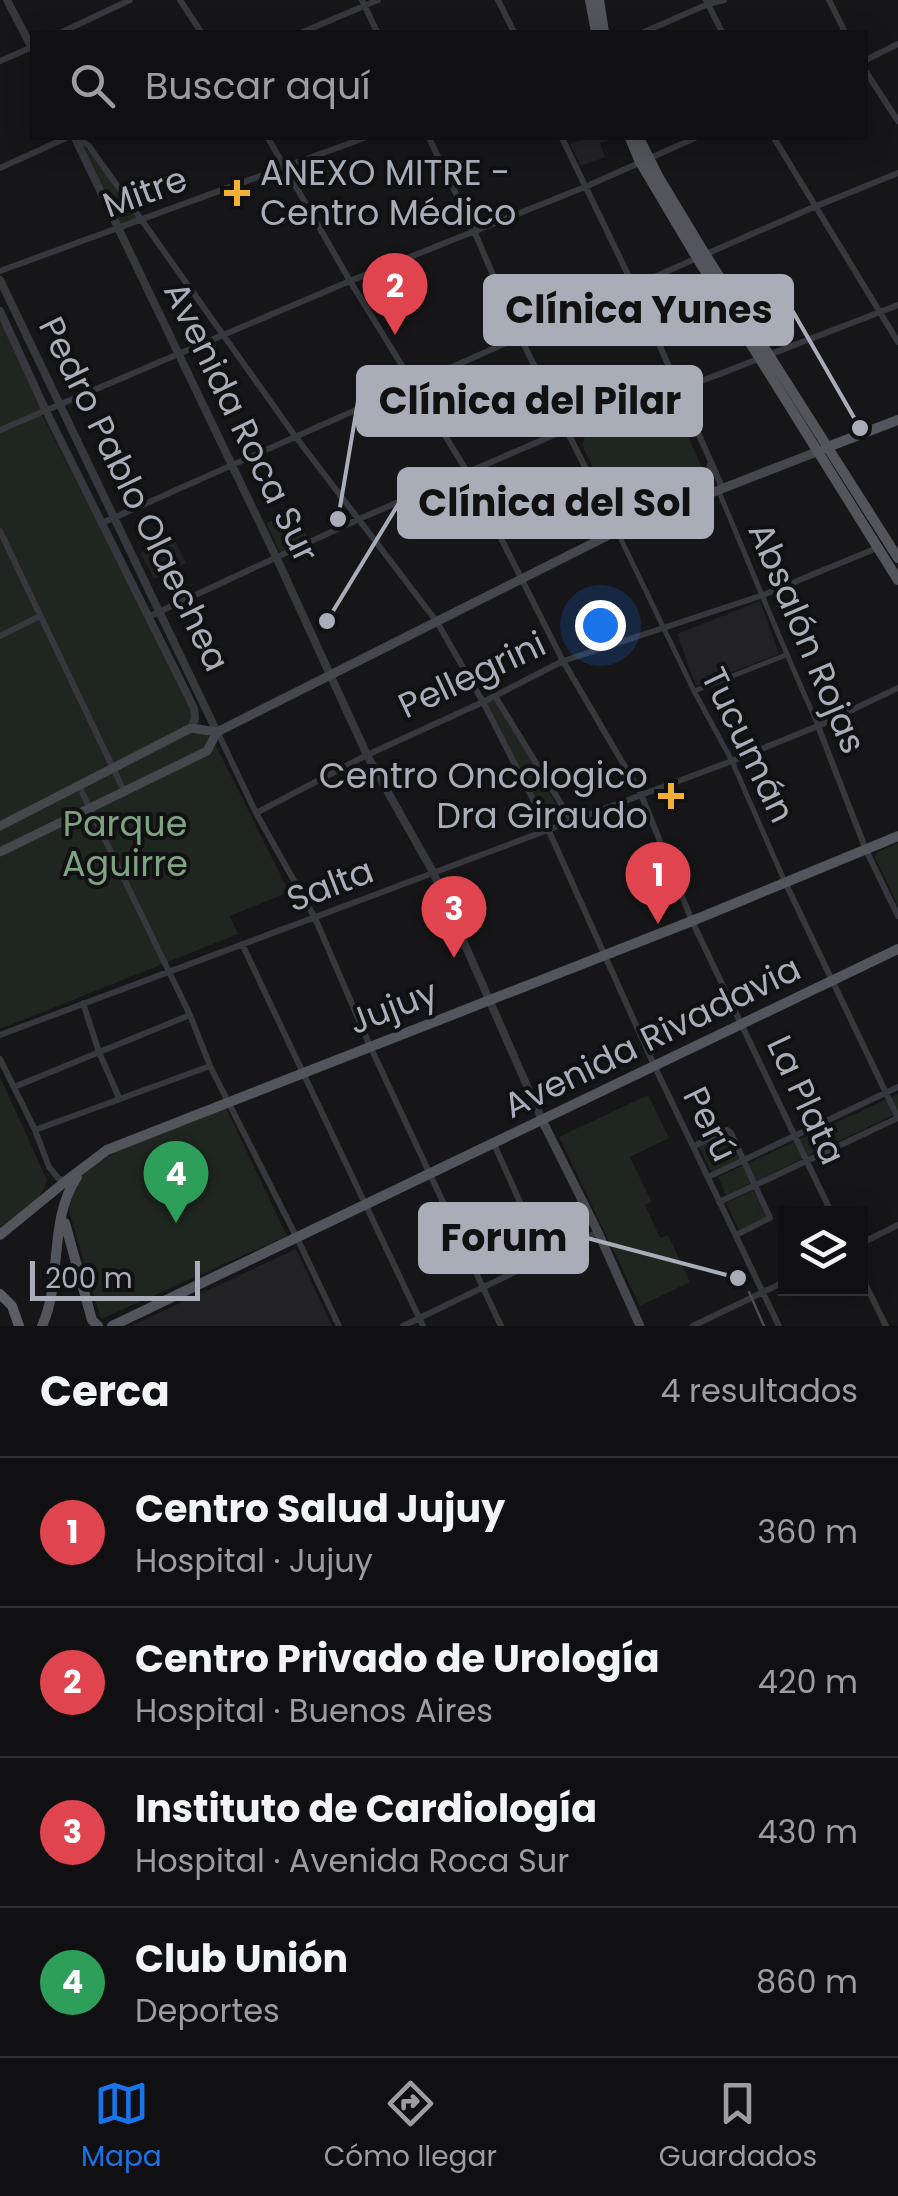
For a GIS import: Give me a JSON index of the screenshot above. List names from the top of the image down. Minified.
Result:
{"streets":{"main road":["Avenida Roca Sur","Jujuy","Avenida Rivadavia"],"street":["Mitre","Pedro Pablo Olaechea","Absalón Rojas","Pellegrini","Tucumán","Salta","La Plata","Perú"]},"crossings":[["Mitre","Avenida Roca Sur"],["Mitre","La Plata"],["Mitre","Perú"],["Avenida Roca Sur","Pellegrini"],["Avenida Roca Sur","Salta"],["Avenida Roca Sur","Jujuy"],["Avenida Roca Sur","Avenida Rivadavia"],["Absalón Rojas","Pellegrini"],["Absalón Rojas","Salta"],["Absalón Rojas","Jujuy"],["Pellegrini","Tucumán"],["Pellegrini","La Plata"],["Pellegrini","Perú"],["Tucumán","Salta"],["Tucumán","Jujuy"],["Tucumán","Avenida Rivadavia"],["Salta","La Plata"],["Salta","Perú"],["Jujuy","La Plata"],["Jujuy","Perú"],["Avenida Rivadavia","La Plata"],["Avenida Rivadavia","Perú"]],"parks":["Parque Aguirre"],"places":{"health":["ANEXO MITRE - Centro Médico","Centro Oncologico Dra Giraudo"],"other":["Clínica Yunes","Clínica del Pilar","Clínica del Sol","Forum"]},"scale_bar":"200 m","page":{"search":"Buscar aquí","pins":["2","1","3","4"],"scale":"200 m","heading":["Cerca","4 resultados"],"list":[{"mark":"1","name":"Centro Salud Jujuy","note":"Hospital · Jujuy","value":"360 m"},{"mark":"2","name":"Centro Privado de Urología","note":"Hospital · Buenos Aires","value":"420 m"},{"mark":"3","name":"Instituto de Cardiología","note":"Hospital · Avenida Roca Sur","value":"430 m"},{"mark":"4","name":"Club Unión","note":"Deportes","value":"860 m"}],"nav":["Mapa","Cómo llegar","Guardados"]}}
